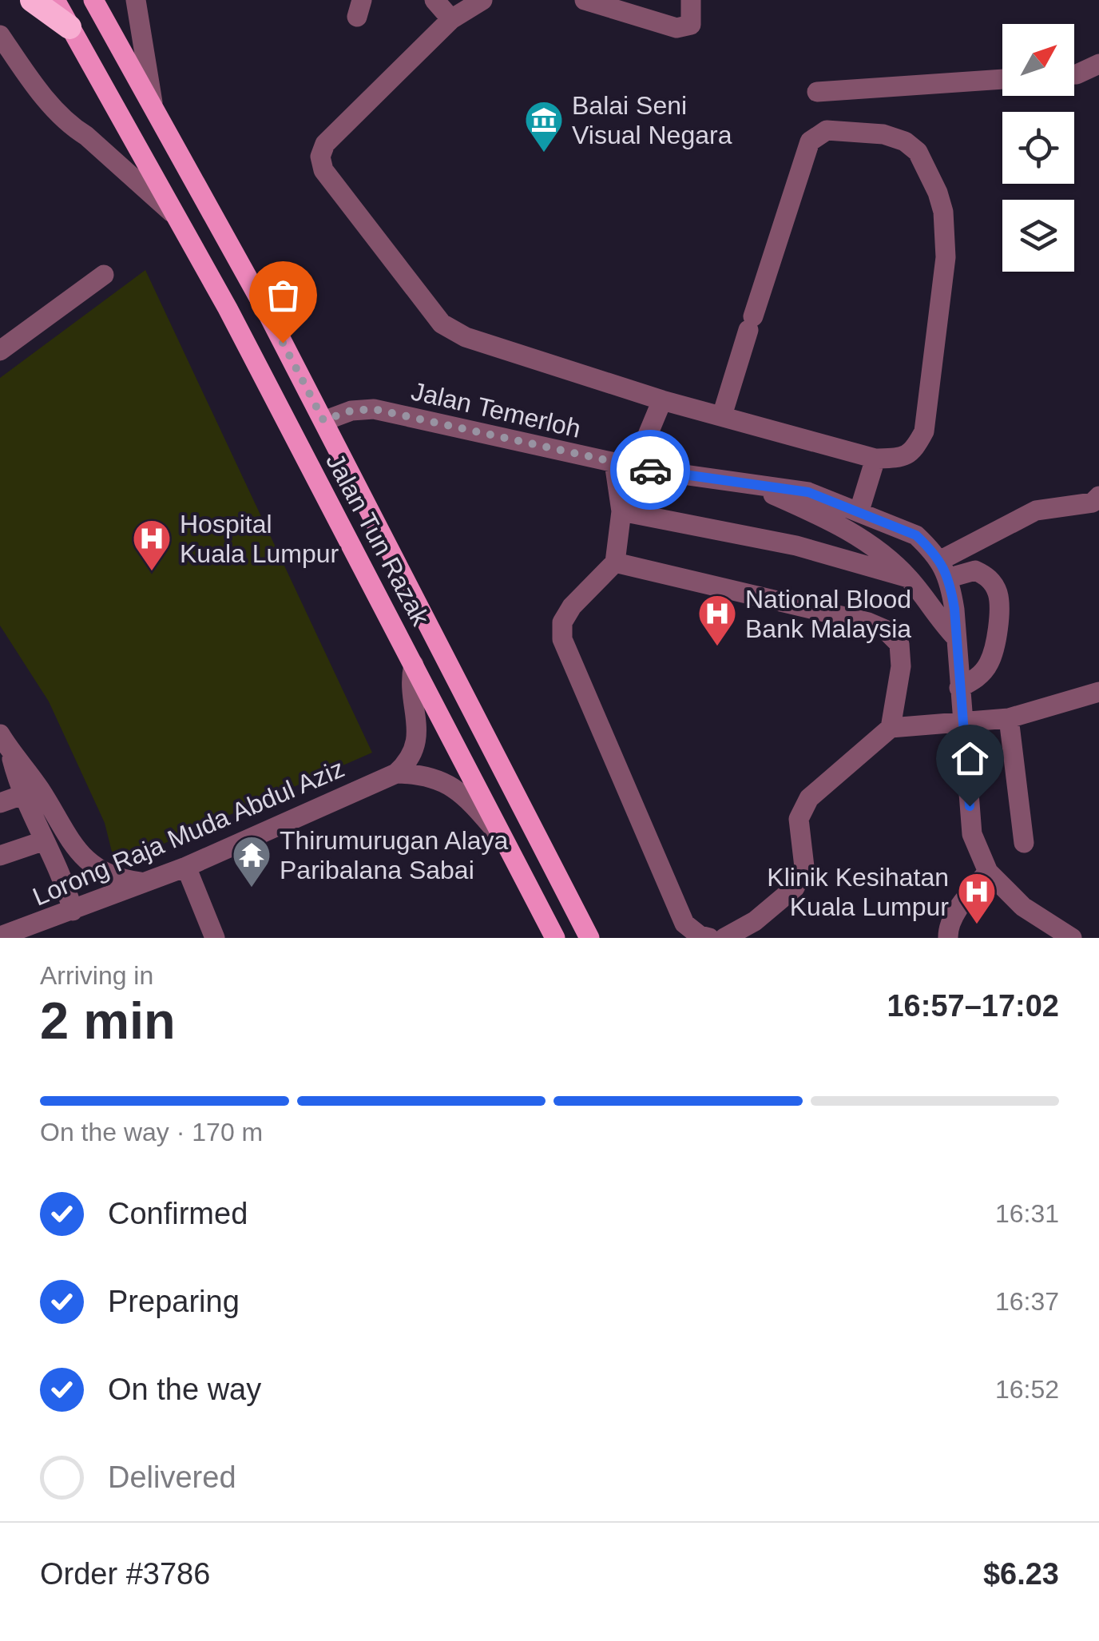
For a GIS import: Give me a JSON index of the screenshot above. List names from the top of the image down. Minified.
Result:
{"streets":{"main road":["Jalan Tun Razak"],"street":["Jalan Temerloh","Lorong Raja Muda Abdul Aziz"]},"crossings":[["Jalan Temerloh","Jalan Tun Razak"],["Jalan Tun Razak","Lorong Raja Muda Abdul Aziz"]],"places":{"museum":["Balai Seni Visual Negara"],"hospital":["Hospital Kuala Lumpur","National Blood Bank Malaysia","Klinik Kesihatan Kuala Lumpur"],"temple":["Thirumurugan Alaya Paribalana Sabai"]},"north":"top right","page":{"heading":["2 min","Arriving in","16:57–17:02"],"panel":["Order #3786","$6.23"],"bar":"On the way · 170 m","list":[["Confirmed","16:31"],["Preparing","16:37"],["On the way","16:52"],"Delivered"]}}
